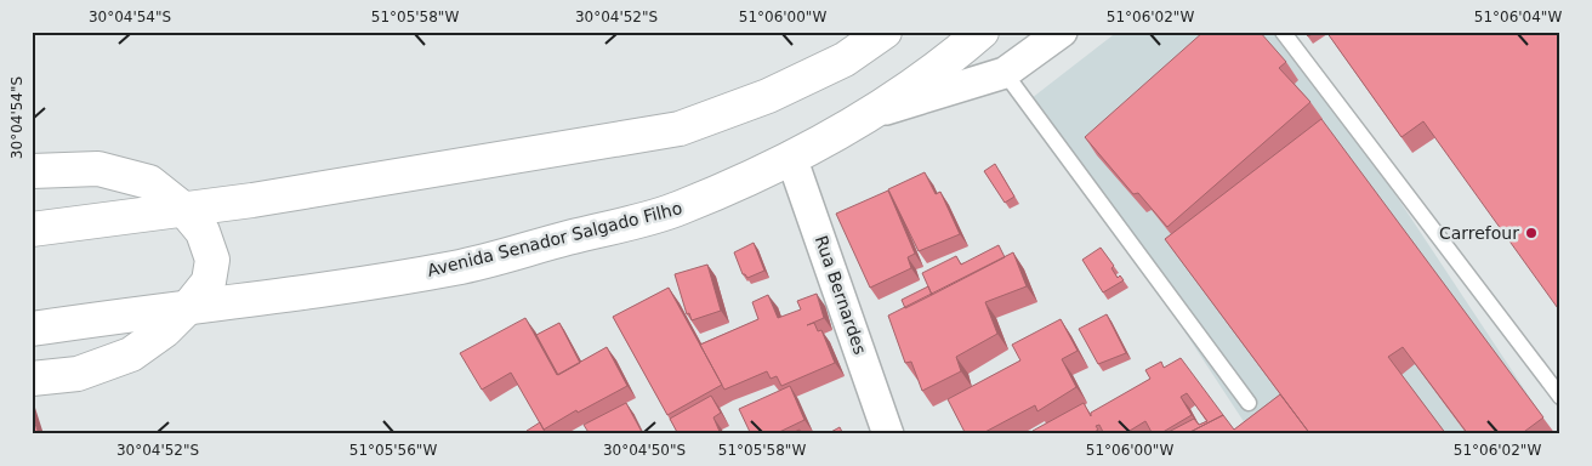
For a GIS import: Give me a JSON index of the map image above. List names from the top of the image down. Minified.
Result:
{"streets":{"main road":["Avenida Senador Salgado Filho"],"street":["Rua Bernardes"]},"crossings":[["Avenida Senador Salgado Filho","Rua Bernardes"]],"places":["Carrefour"],"coordinates":["30°04'54\"S","51°05'58\"W","30°04'52\"S","51°06'00\"W","51°06'02\"W","51°06'04\"W","51°05'56\"W","30°04'50\"S"]}
